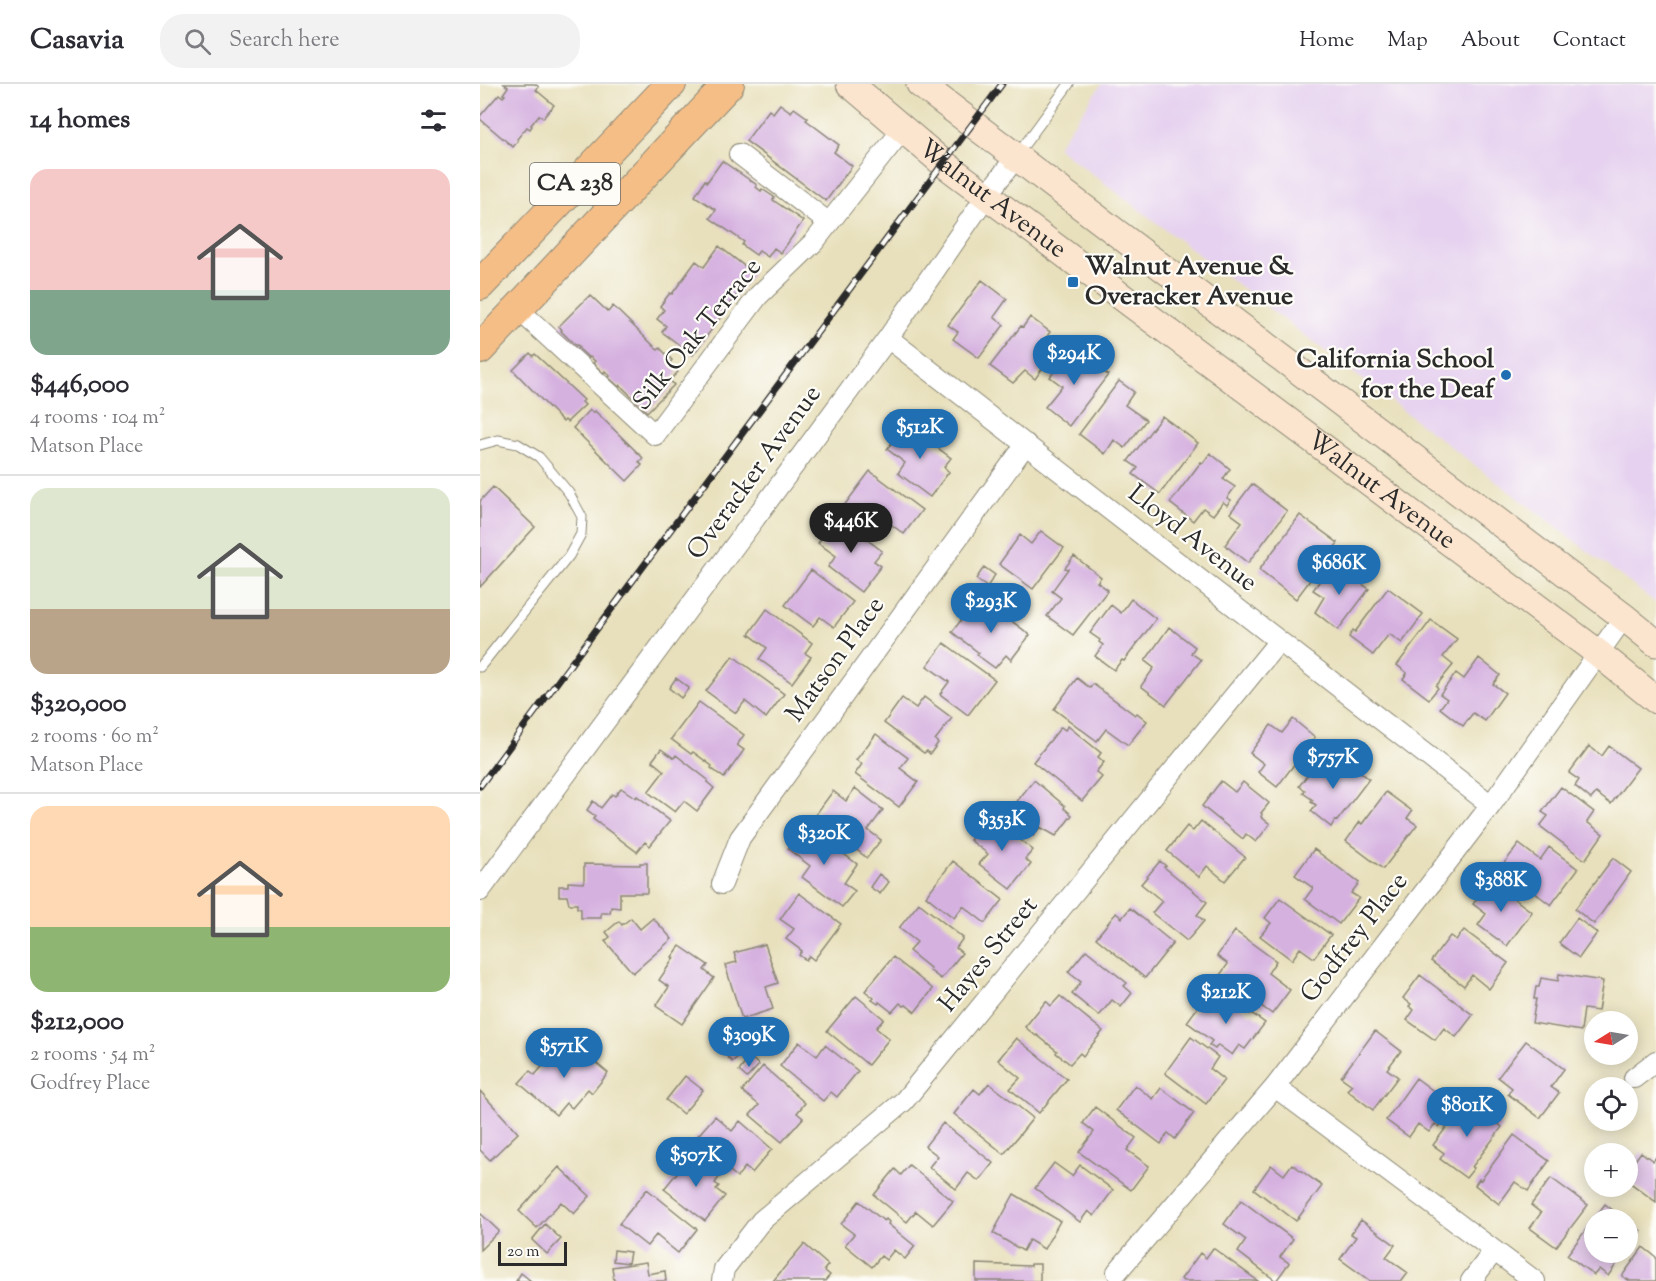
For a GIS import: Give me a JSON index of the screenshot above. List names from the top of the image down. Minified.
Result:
{"streets":{"main road":["CA 238","Walnut Avenue"],"street":["Silk Oak Terrace","Overacker Avenue","Lloyd Avenue","Matson Place","Godfrey Place","Hayes Street"]},"crossings":[["CA 238","Silk Oak Terrace"],["Walnut Avenue","Silk Oak Terrace"],["Walnut Avenue","Overacker Avenue"],["Walnut Avenue","Godfrey Place"],["Overacker Avenue","Lloyd Avenue"],["Lloyd Avenue","Matson Place"],["Lloyd Avenue","Godfrey Place"],["Lloyd Avenue","Hayes Street"]],"places":{"transit":["Walnut Avenue & Overacker Avenue"],"other":["California School for the Deaf"]},"scale_bar":"20 m","north":"left","page":{"header":"Casavia","search":"Search here","nav":["Home","Map","About","Contact"],"heading":"14 homes","list":[{"name":"$446,000","note":"4 rooms · 104 m² · Matson Place"},{"name":"$320,000","note":"2 rooms · 60 m² · Matson Place"},{"name":"$212,000","note":"2 rooms · 54 m² · Godfrey Place"}],"price":["$294K","$512K","$446K","$686K","$293K","$757K","$353K","$320K","$388K","$212K","$309K","$571K","$801K","$507K"],"map_buttons":["+","−"],"scale":"20 m"}}
